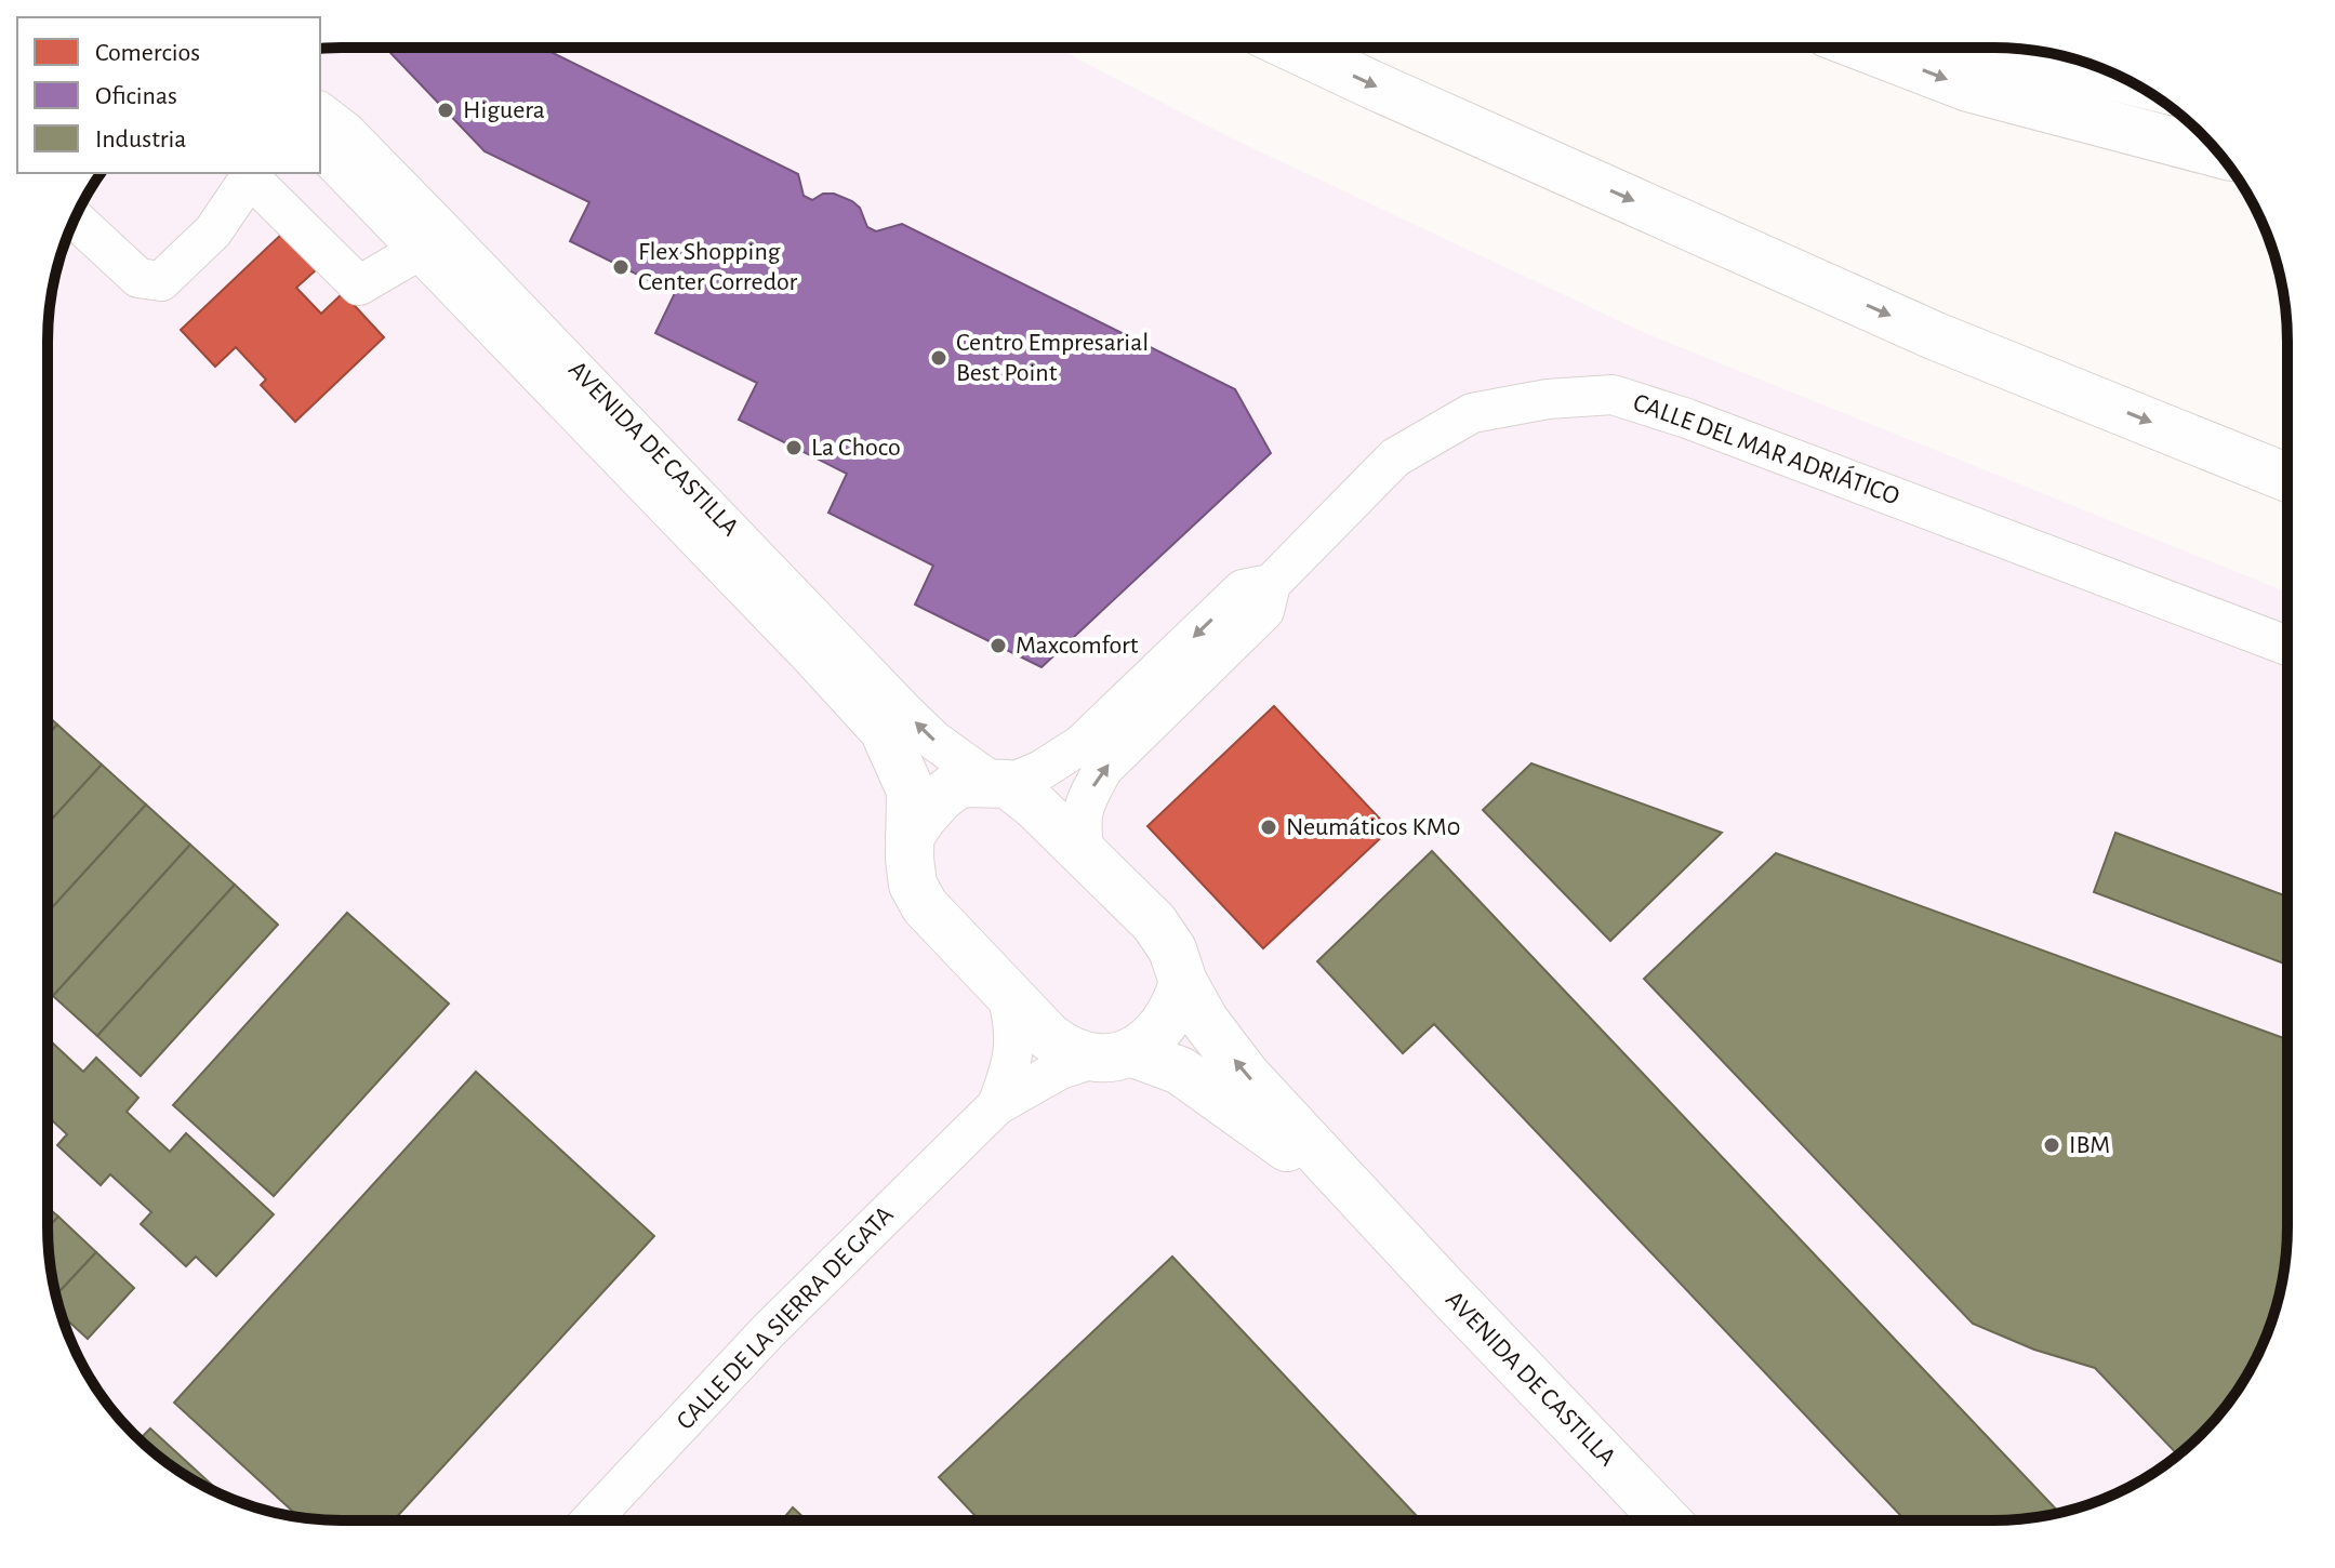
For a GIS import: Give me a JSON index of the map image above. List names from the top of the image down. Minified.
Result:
{"streets":{"main road":["AVENIDA DE CASTILLA"],"street":["CALLE DEL MAR ADRIÁTICO","CALLE DE LA SIERRA DE GATA"]},"crossings":[["AVENIDA DE CASTILLA","CALLE DEL MAR ADRIÁTICO"],["AVENIDA DE CASTILLA","CALLE DE LA SIERRA DE GATA"]],"one_way":["AVENIDA DE CASTILLA"],"places":["Higuera","Flex Shopping Center Corredor","Centro Empresarial Best Point","La Choco","Maxcomfort","Neumáticos KM0","IBM"],"legend":["Comercios","Oficinas","Industria"]}
